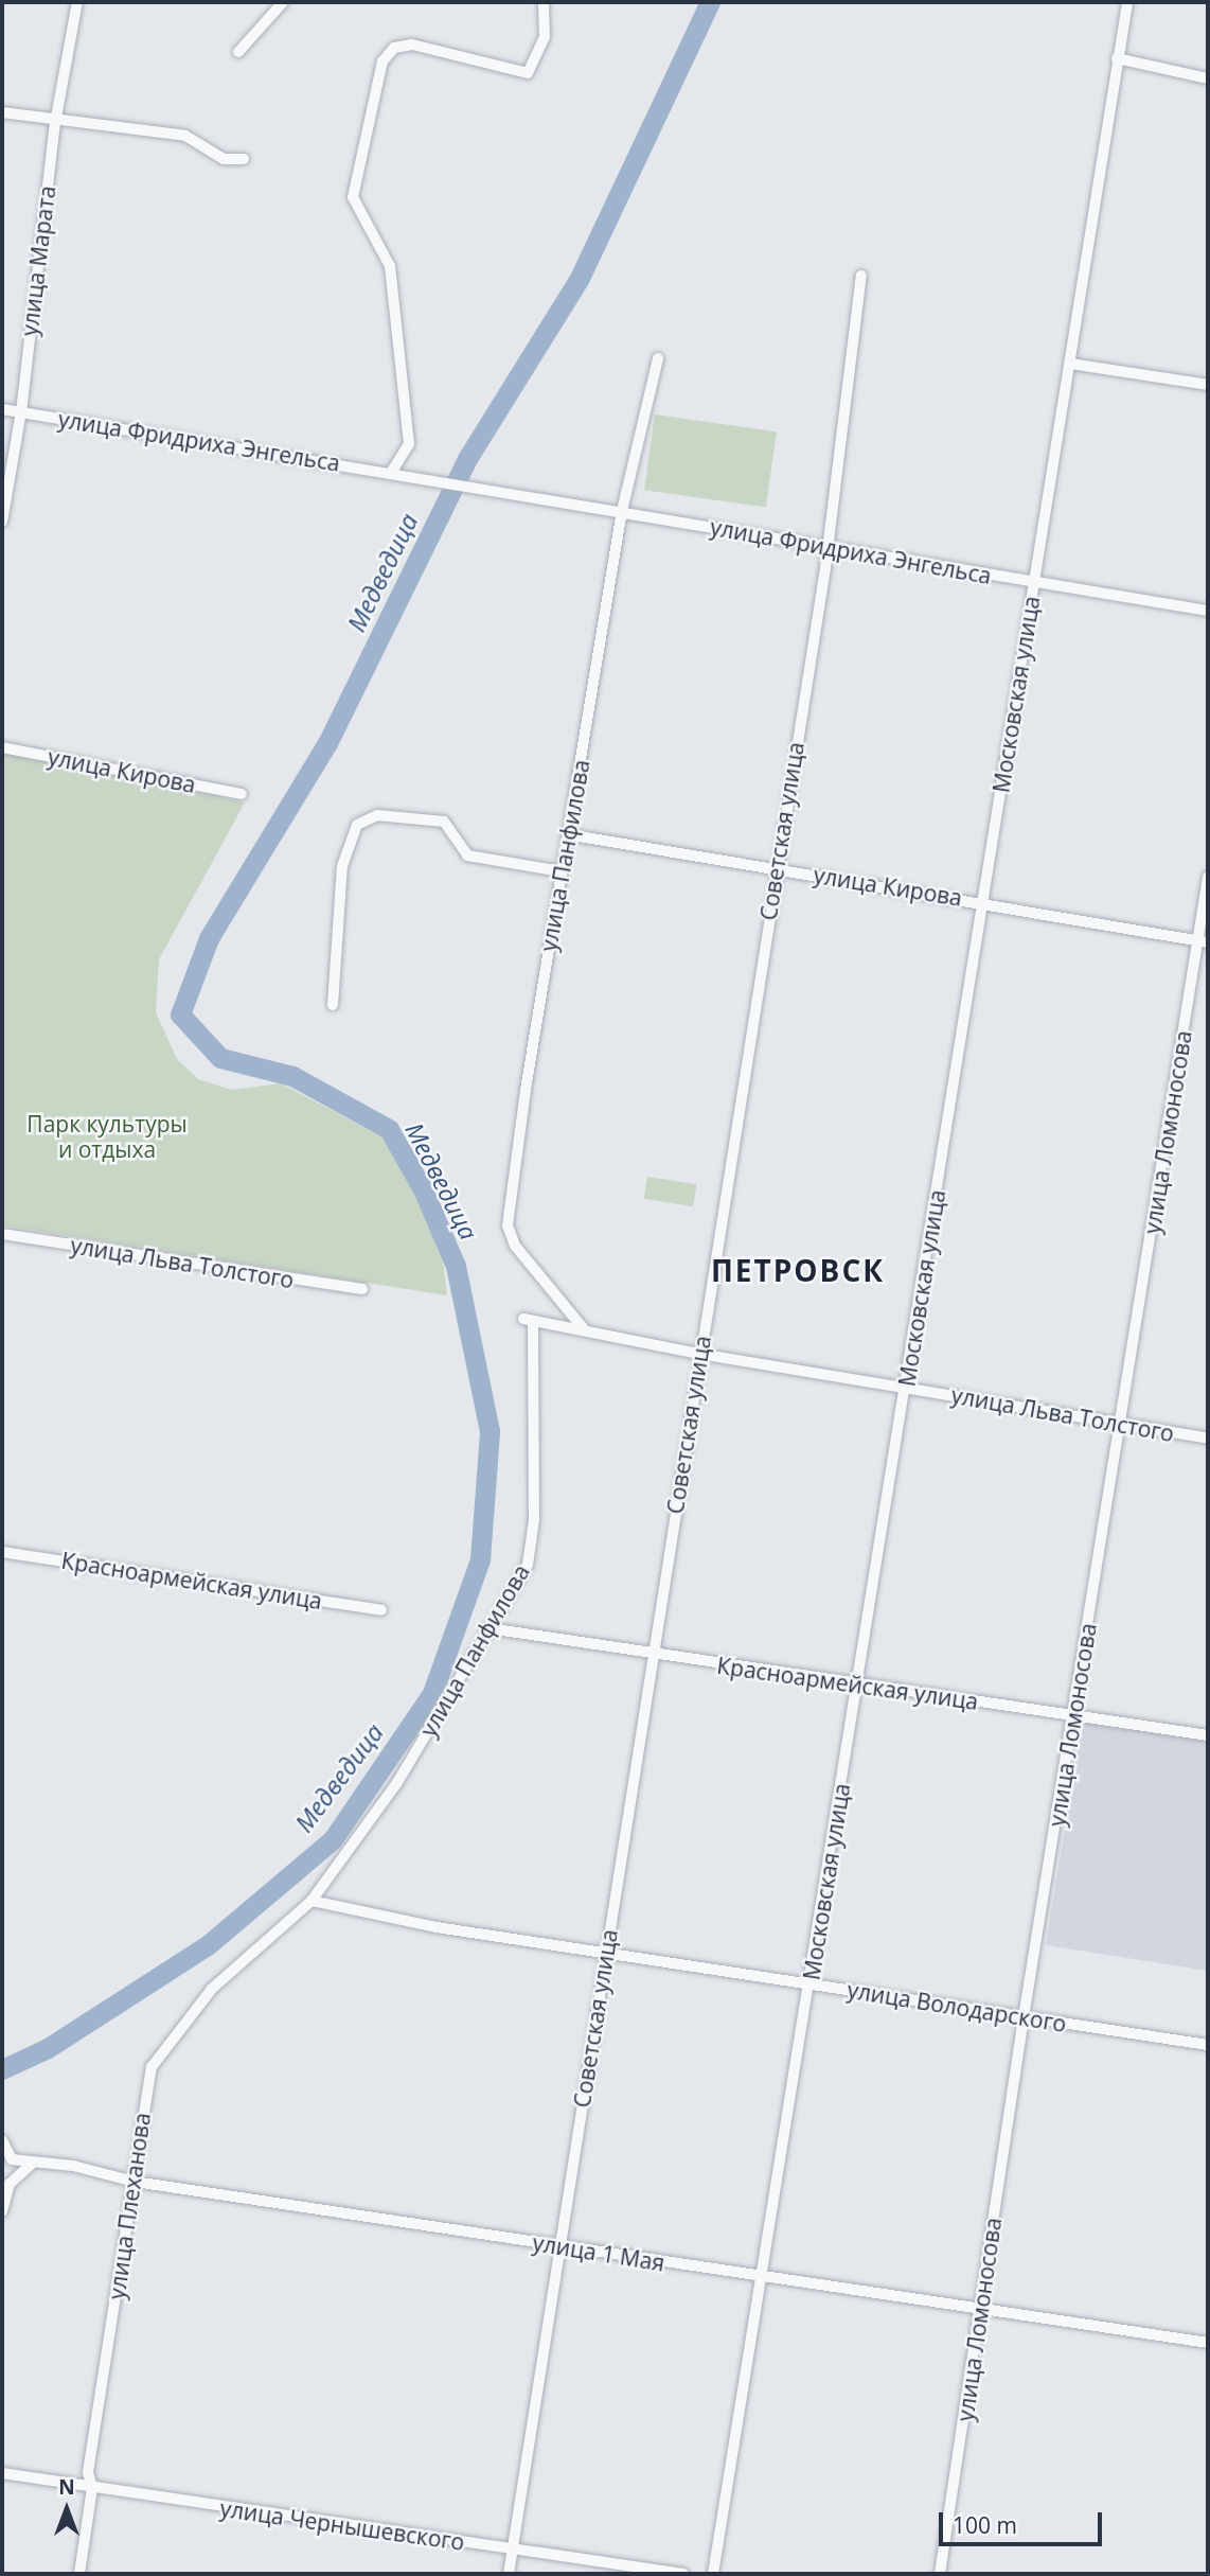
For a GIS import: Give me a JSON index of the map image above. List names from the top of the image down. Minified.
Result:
{"streets":{"street":["улица Марата","улица Фридриха Энгельса","Московская улица","улица Кирова","Советская улица","улица Панфилова","улица Ломоносова","улица Льва Толстого","Красноармейская улица","улица Володарского","улица Плеханова","улица 1 Мая","улица Чернышевского"]},"crossings":[["улица Марата","улица Фридриха Энгельса"],["улица Фридриха Энгельса","Московская улица"],["улица Фридриха Энгельса","Советская улица"],["улица Фридриха Энгельса","улица Панфилова"],["Московская улица","улица Кирова"],["Московская улица","улица Льва Толстого"],["Московская улица","Красноармейская улица"],["Московская улица","улица Володарского"],["Московская улица","улица 1 Мая"],["улица Кирова","Советская улица"],["улица Кирова","улица Панфилова"],["улица Кирова","улица Ломоносова"],["Советская улица","улица Льва Толстого"],["Советская улица","Красноармейская улица"],["Советская улица","улица Володарского"],["Советская улица","улица 1 Мая"],["Советская улица","улица Чернышевского"],["улица Панфилова","улица Льва Толстого"],["улица Панфилова","Красноармейская улица"],["улица Панфилова","улица Володарского"],["улица Панфилова","улица Плеханова"],["улица Ломоносова","улица Льва Толстого"],["улица Ломоносова","Красноармейская улица"],["улица Ломоносова","улица Володарского"],["улица Ломоносова","улица 1 Мая"],["улица Володарского","улица Плеханова"],["улица Плеханова","улица 1 Мая"],["улица Плеханова","улица Чернышевского"]],"districts":["ПЕТРОВСК"],"water":["Медведица"],"parks":["Парк культуры и отдыха"],"scale_bar":"100 m","north":"top"}
